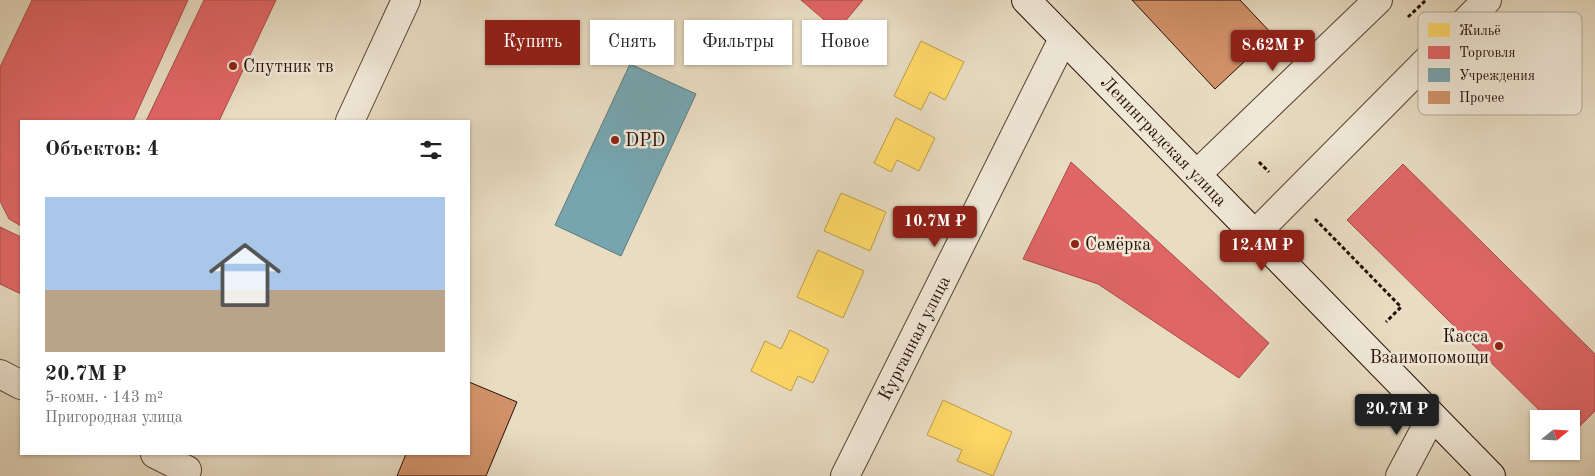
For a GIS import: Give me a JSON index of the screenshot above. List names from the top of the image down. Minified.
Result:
{"streets":{"street":["Ленинградская улица","Курганная улица"]},"crossings":[["Ленинградская улица","Курганная улица"]],"places":["Спутник тв","DPD","Семёрка","Касса Взаимопомощи"],"legend":["Жильё","Торговля","Учреждения","Прочее"],"north":"right","page":{"chip":["Купить","Снять","Фильтры","Новое"],"price":["8.62M ₽","10.7M ₽","12.4M ₽","20.7M ₽"],"heading":"Объектов: 4","list":[{"name":"20.7M ₽","note":"5-комн. · 143 m² · Пригородная улица"}]}}
